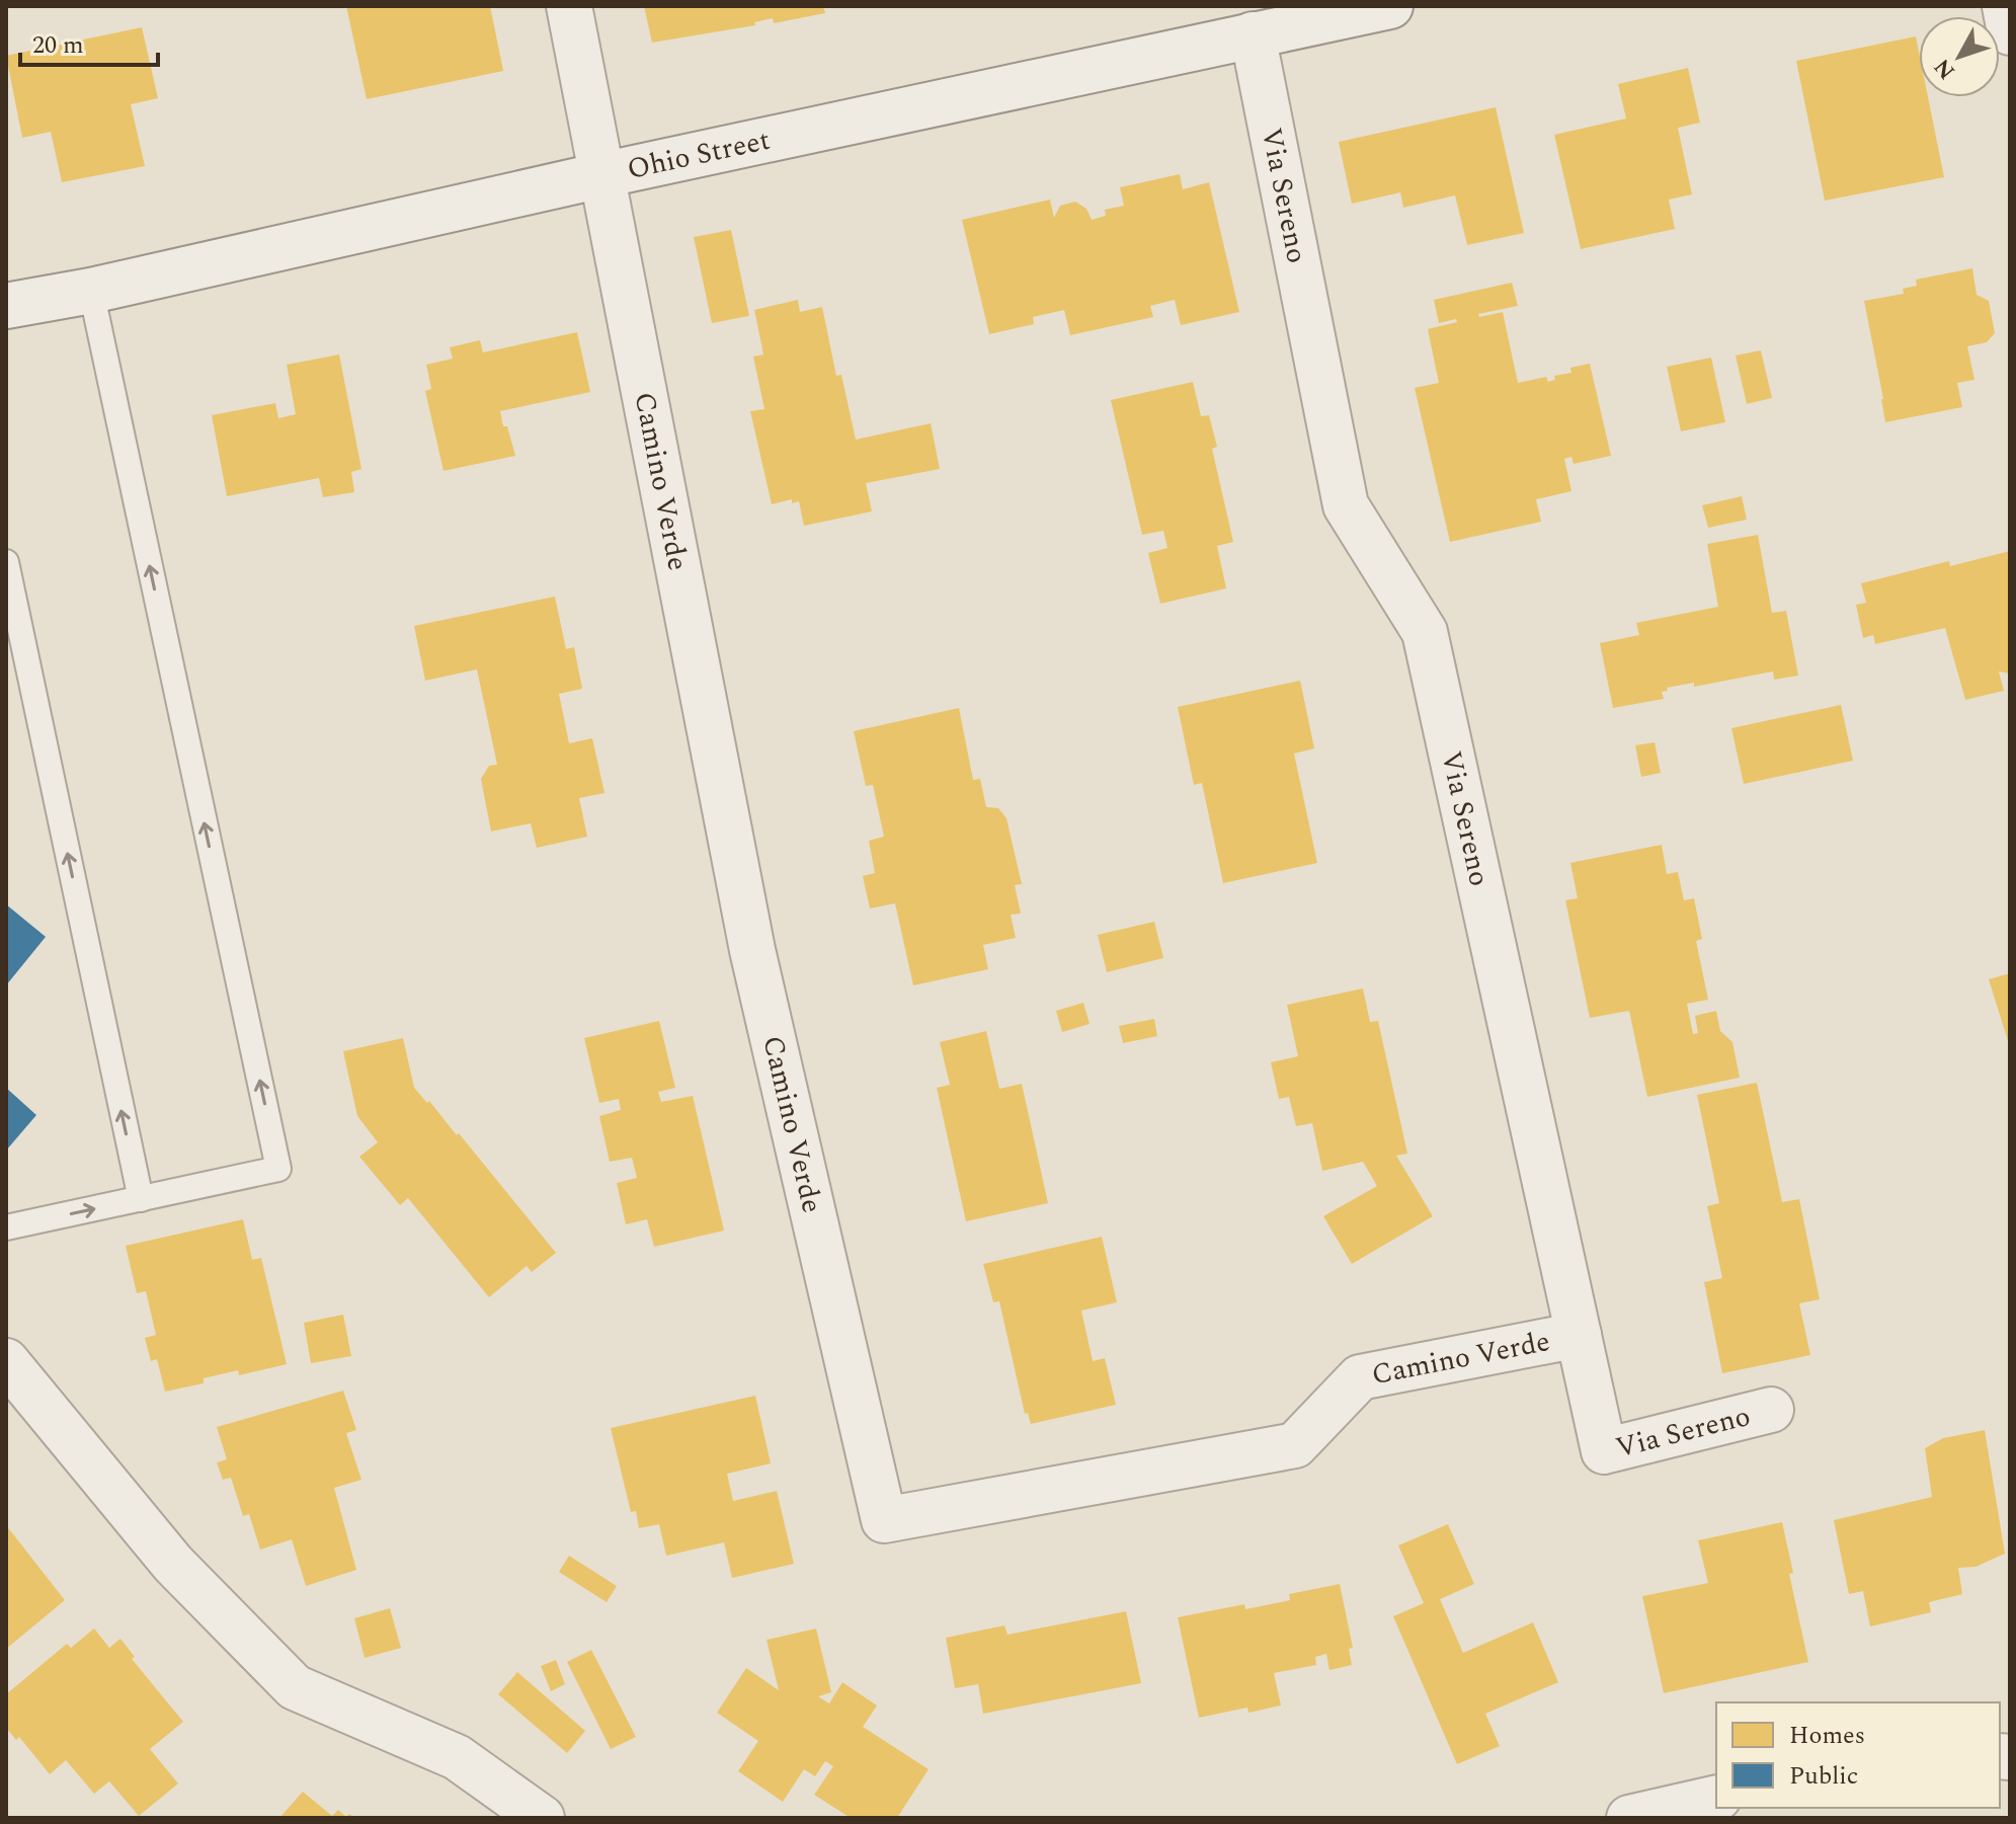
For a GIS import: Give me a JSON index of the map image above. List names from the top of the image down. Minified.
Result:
{"streets":{"street":["Ohio Street","Via Sereno","Camino Verde"]},"crossings":[["Ohio Street","Via Sereno"],["Ohio Street","Camino Verde"],["Via Sereno","Camino Verde"]],"legend":["Homes","Public"],"scale_bar":"20 m","north":"bottom left"}
